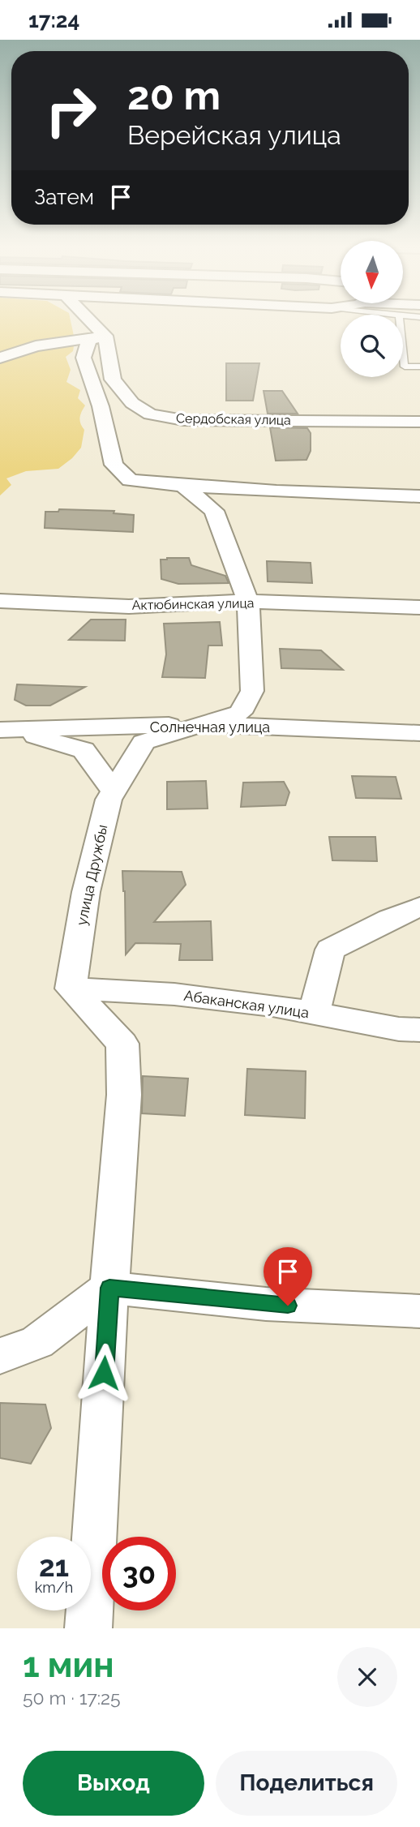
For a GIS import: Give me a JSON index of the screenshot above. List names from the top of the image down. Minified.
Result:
{"streets":{"street":["Сердобская улица","Актюбинская улица","Солнечная улица","улица Дружбы","Абаканская улица"]},"crossings":[["Актюбинская улица","улица Дружбы"],["Солнечная улица","улица Дружбы"],["улица Дружбы","Абаканская улица"]],"north":"bottom","page":{"status":"17:24","turn":["20 m","Верейская улица"],"then":"Затем","speed":"21 km/h","limit":"30","heading":["1 мин","50 m · 17:25"],"buttons":["Выход","Поделиться"]}}
